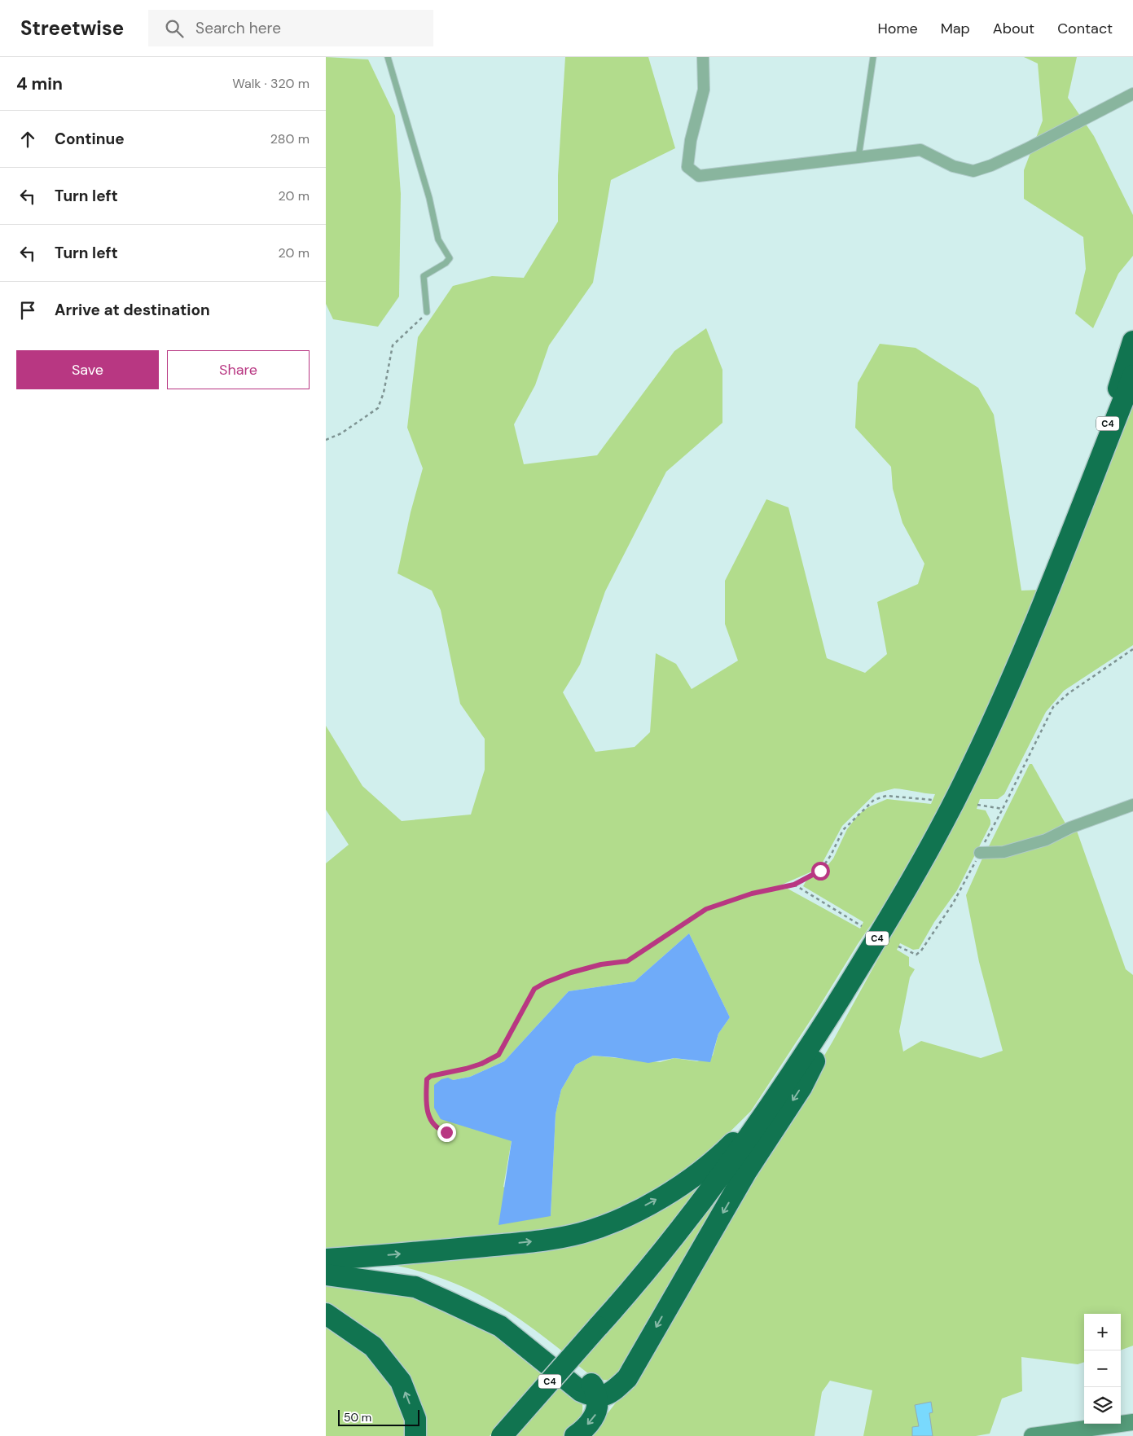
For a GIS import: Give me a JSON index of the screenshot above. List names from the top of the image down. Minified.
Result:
{"streets":{"highway":["C4"]},"scale_bar":"50 m","page":{"header":"Streetwise","search":"Search here","nav":["Home","Map","About","Contact"],"heading":["4 min","Walk · 320 m"],"list":[["Continue","280 m"],["Turn left","20 m"],["Turn left","20 m"],"Arrive at destination"],"buttons":["Save","Share"],"map_buttons":["+","−"],"scale":"50 m"}}
